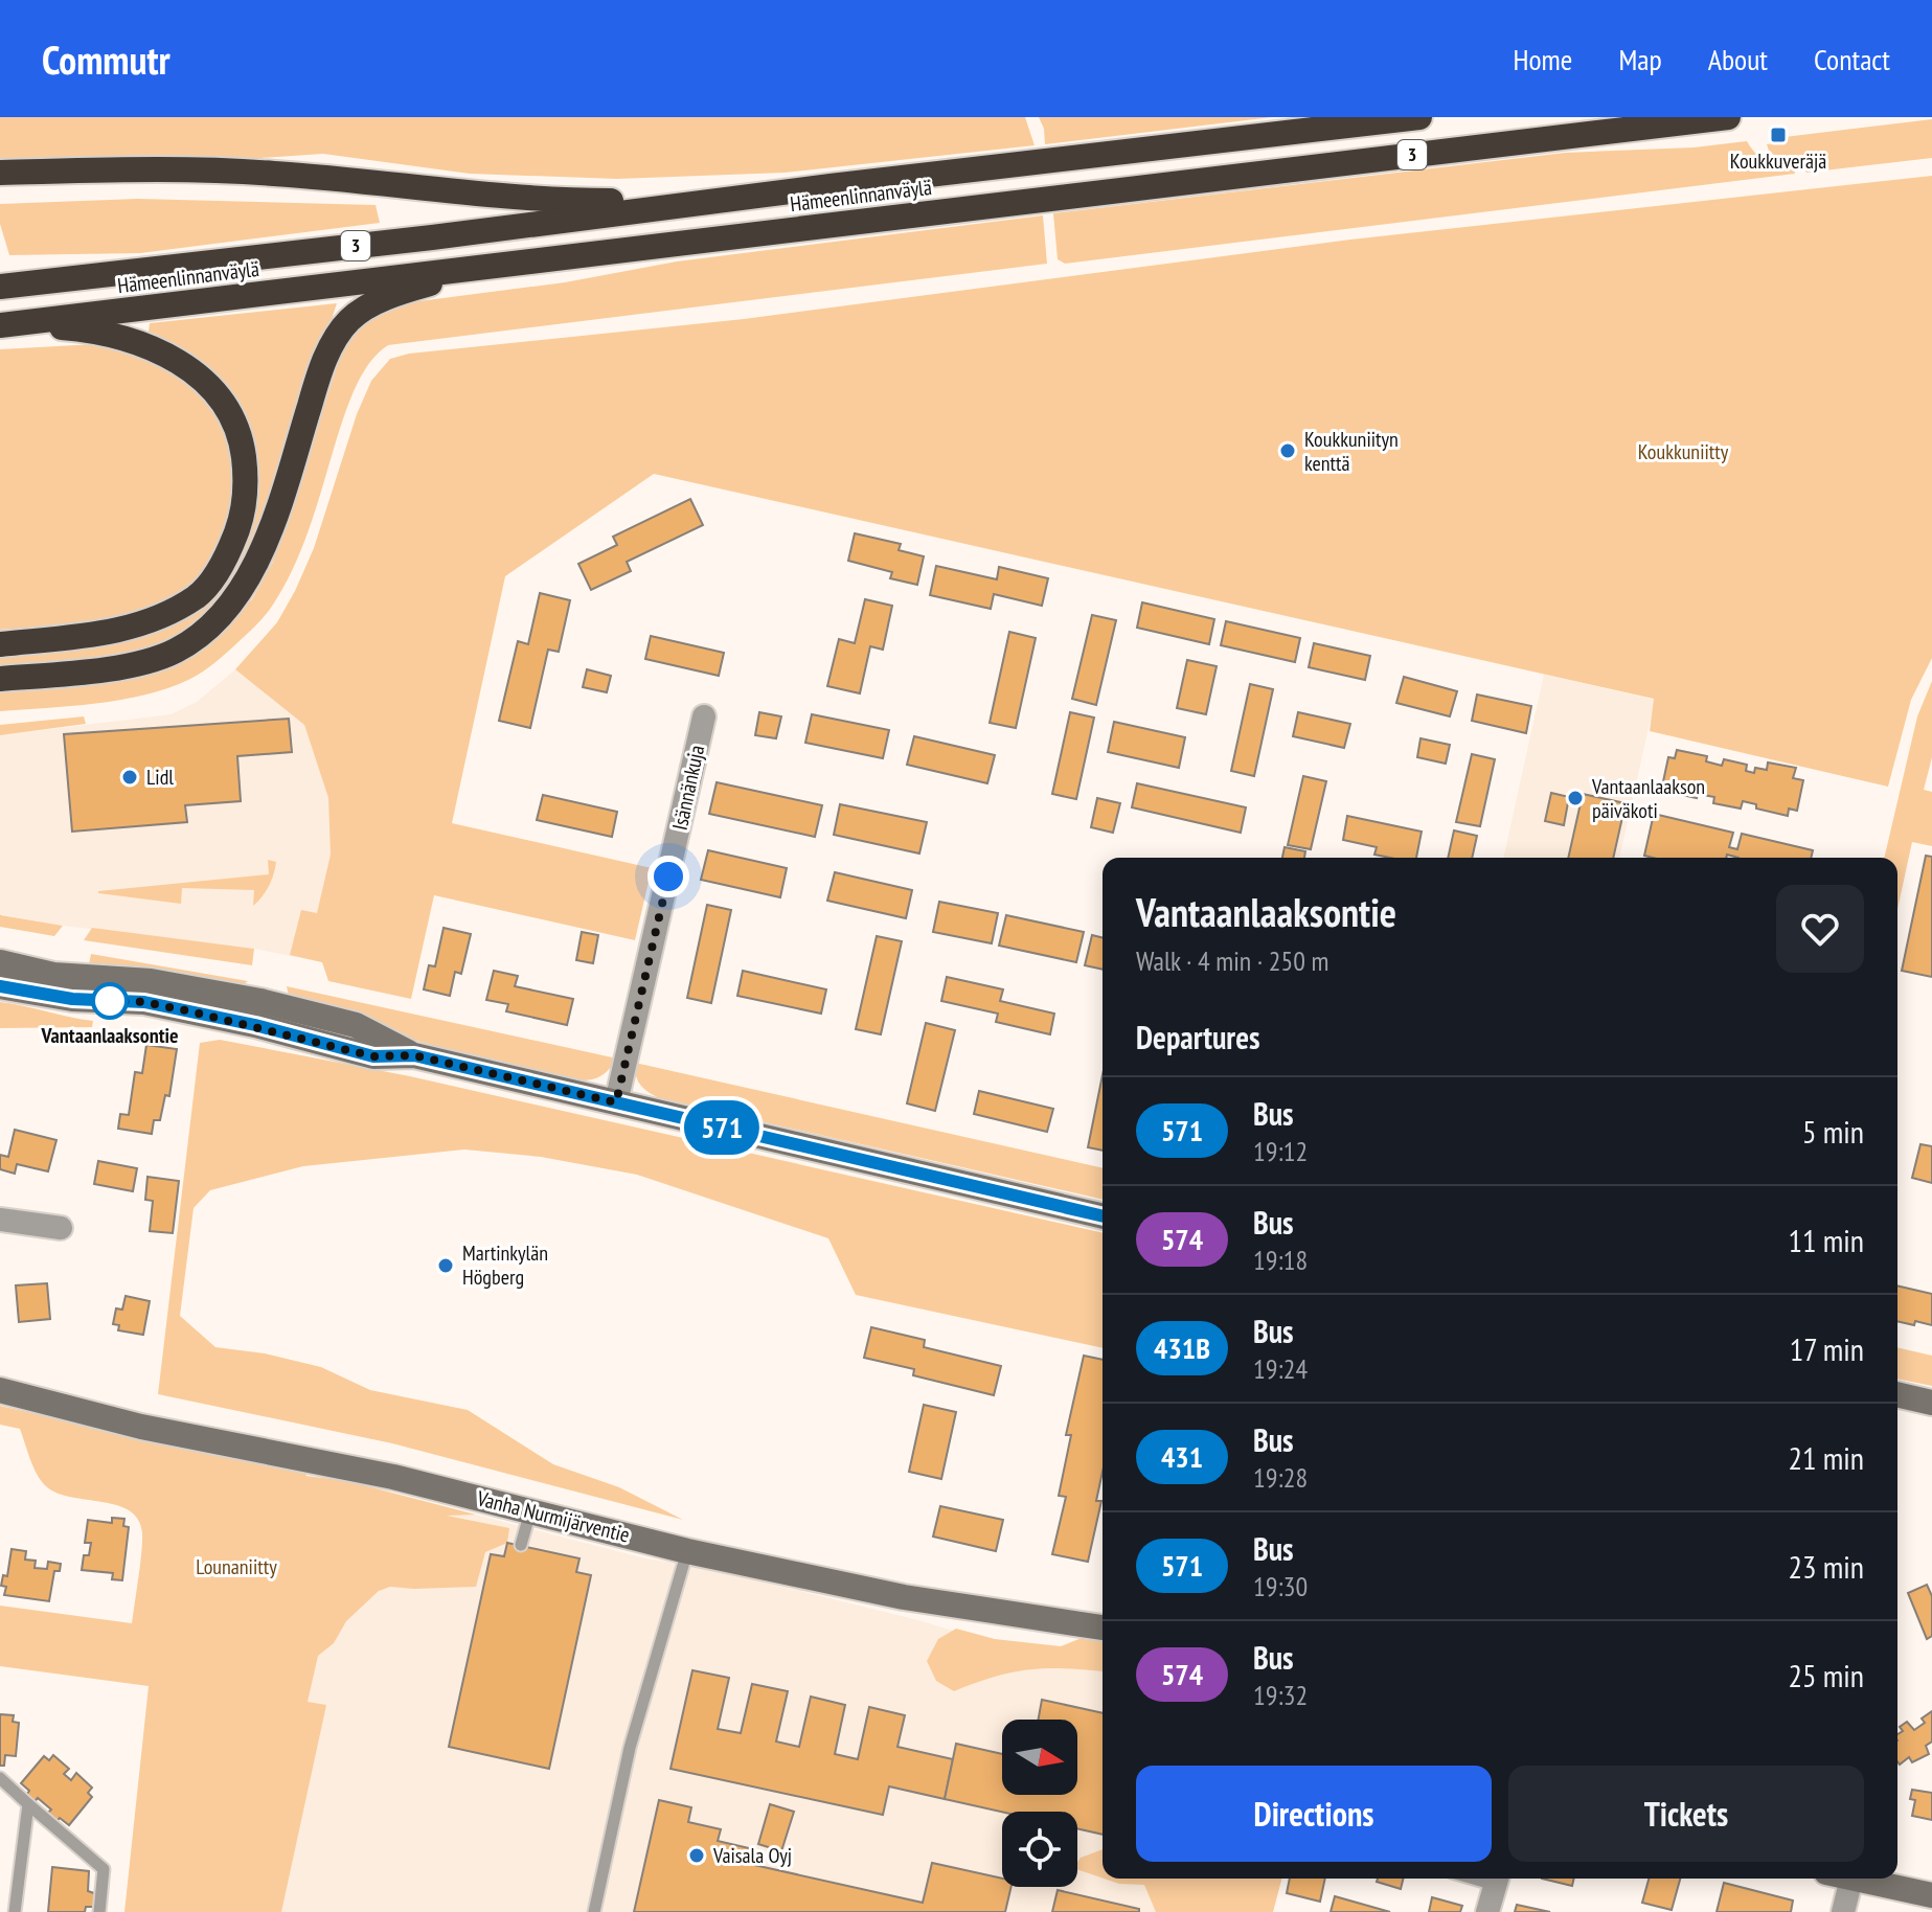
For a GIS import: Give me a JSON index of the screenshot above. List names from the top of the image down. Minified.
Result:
{"streets":{"highway":["3","Hämeenlinnanväylä"],"main road":["Vanha Nurmijärventie"],"street":["Isännänkuja"]},"parks":["Koukkuniitty","Lounaniitty"],"places":{"transit":["Koukkuveräjä"],"other":["Koukkuniityn kenttä","Lidl","Vantaanlaakson päiväkoti","Vantaanlaaksontie","Martinkylän Högberg","Vaisala Oyj"]},"lines":["bus line 571"],"north":"right","page":{"header":"Commutr","nav":["Home","Map","About","Contact"],"on_map":"571","heading":[["Vantaanlaaksontie","Walk · 4 min · 250 m"],"Departures"],"list":[{"mark":"571","name":"Bus","note":"19:12","value":"5 min"},{"mark":"574","name":"Bus","note":"19:18","value":"11 min"},{"mark":"431B","name":"Bus","note":"19:24","value":"17 min"},{"mark":"431","name":"Bus","note":"19:28","value":"21 min"},{"mark":"571","name":"Bus","note":"19:30","value":"23 min"},{"mark":"574","name":"Bus","note":"19:32","value":"25 min"}],"buttons":["Directions","Tickets"]}}
